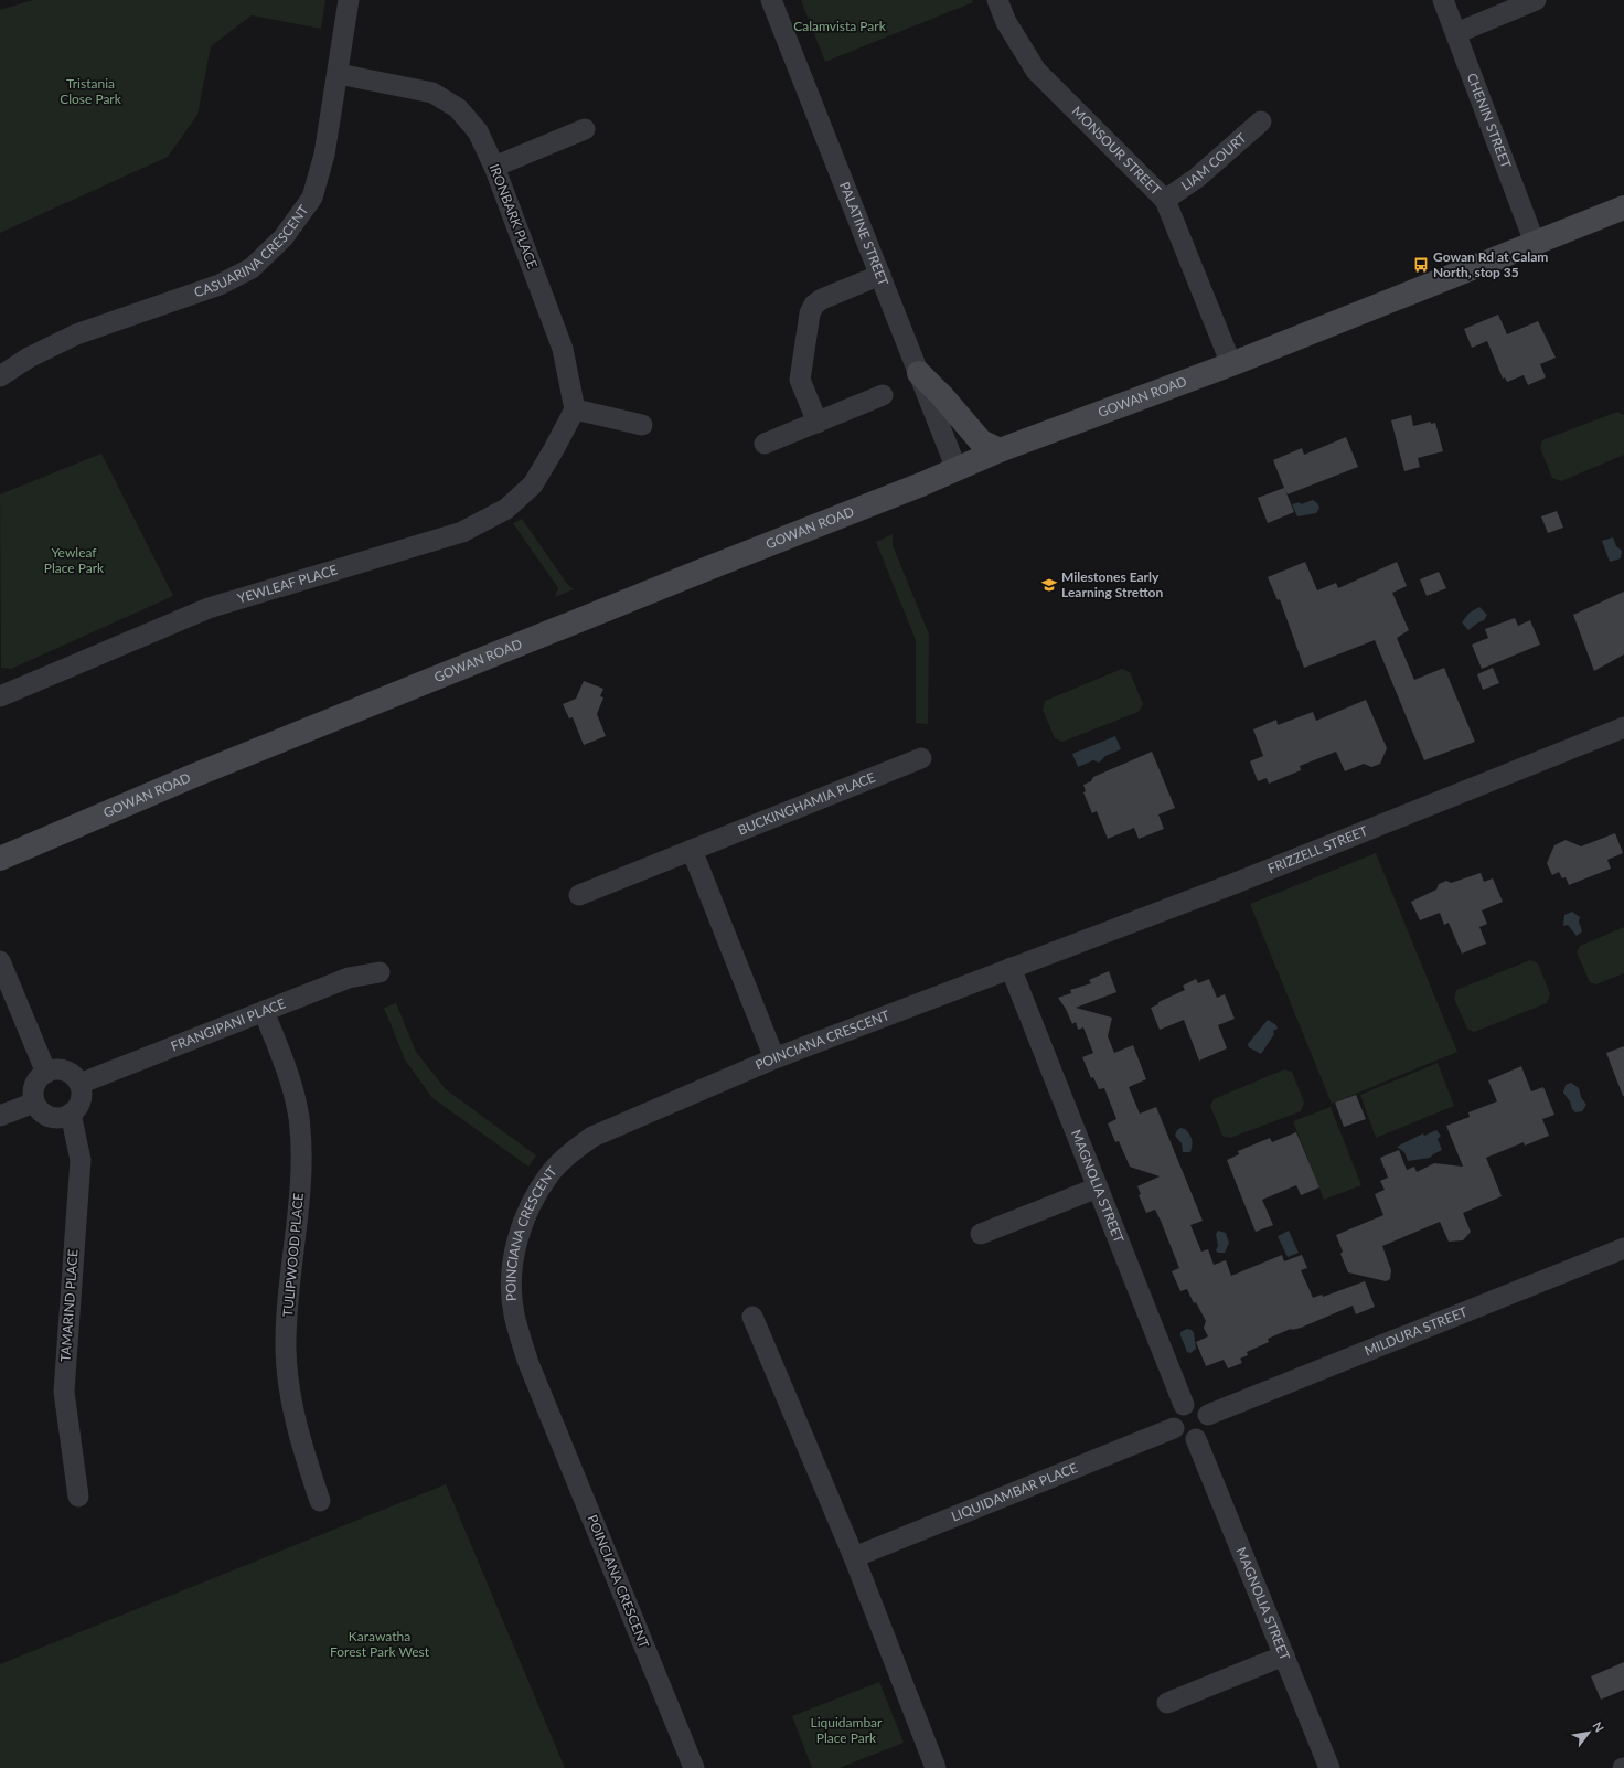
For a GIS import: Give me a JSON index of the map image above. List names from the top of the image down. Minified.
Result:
{"streets":{"main road":["GOWAN ROAD"],"street":["CHENIN STREET","MONSOUR STREET","LIAM COURT","IRONBARK PLACE","PALATINE STREET","CASUARINA CRESCENT","YEWLEAF PLACE","BUCKINGHAMIA PLACE","FRIZZELL STREET","FRANGIPANI PLACE","POINCIANA CRESCENT","MAGNOLIA STREET","TULIPWOOD PLACE","TAMARIND PLACE","MILDURA STREET","LIQUIDAMBAR PLACE"]},"crossings":[["CHENIN STREET","GOWAN ROAD"],["MONSOUR STREET","LIAM COURT"],["MONSOUR STREET","GOWAN ROAD"],["IRONBARK PLACE","CASUARINA CRESCENT"],["IRONBARK PLACE","YEWLEAF PLACE"],["PALATINE STREET","GOWAN ROAD"],["FRIZZELL STREET","POINCIANA CRESCENT"],["FRIZZELL STREET","MAGNOLIA STREET"],["FRANGIPANI PLACE","TULIPWOOD PLACE"],["FRANGIPANI PLACE","TAMARIND PLACE"],["POINCIANA CRESCENT","MAGNOLIA STREET"],["MAGNOLIA STREET","MILDURA STREET"],["MAGNOLIA STREET","LIQUIDAMBAR PLACE"],["MILDURA STREET","LIQUIDAMBAR PLACE"]],"parks":["Calamvista Park","Tristania Close Park","Yewleaf Place Park","Karawatha Forest Park West","Liquidambar Place Park"],"places":{"bus stop":["Gowan Rd at Calam North, stop 35"],"school or university":["Milestones Early Learning Stretton"]},"north":"top right"}
